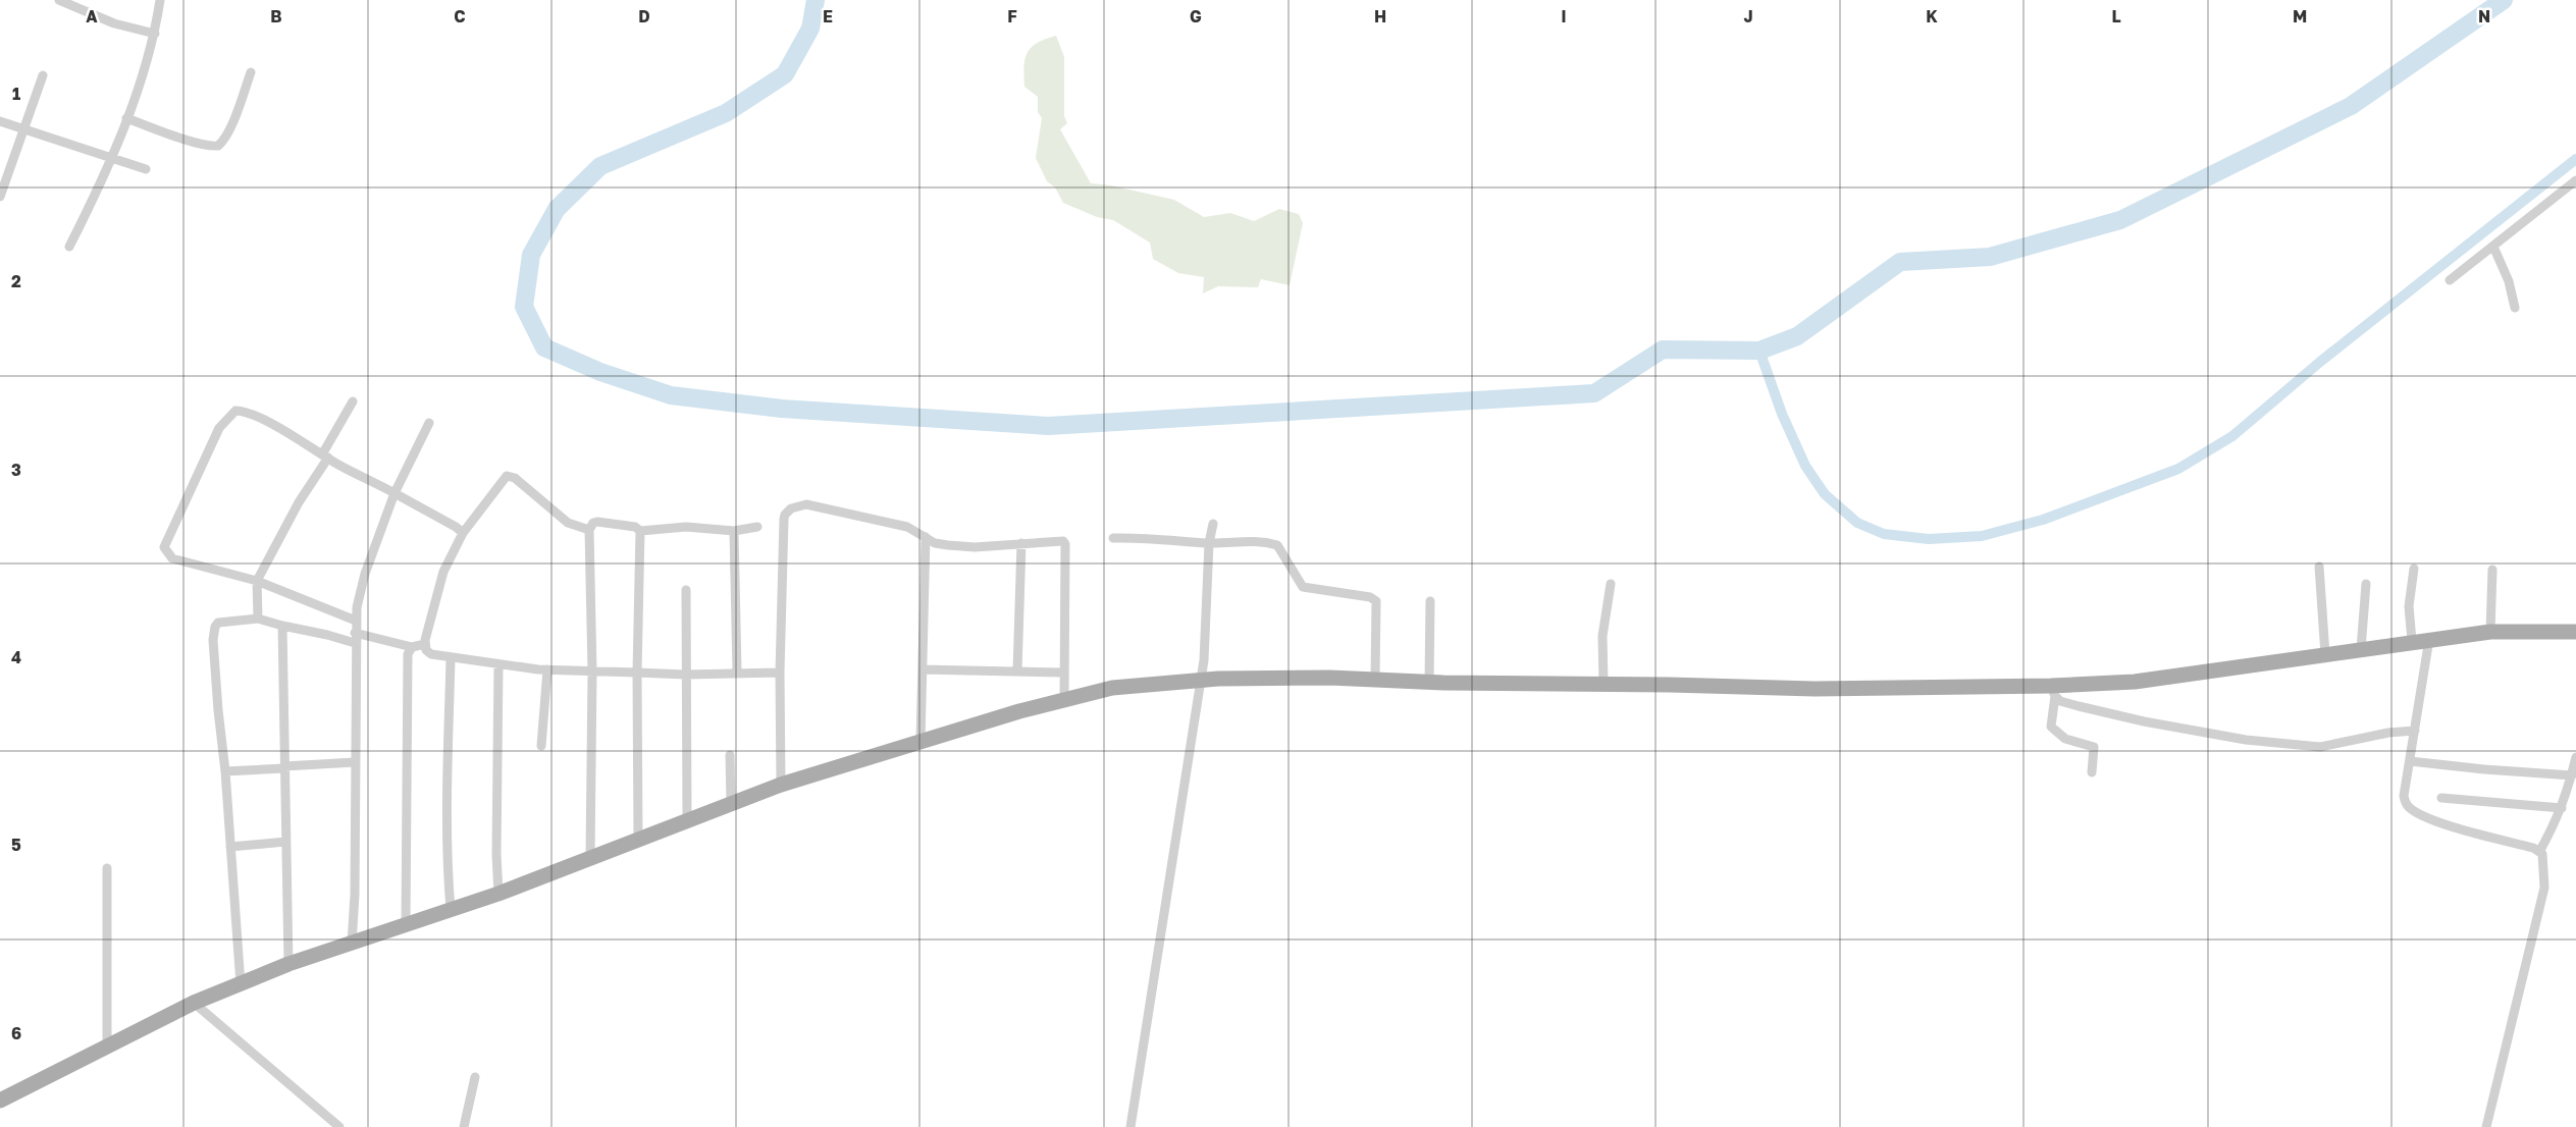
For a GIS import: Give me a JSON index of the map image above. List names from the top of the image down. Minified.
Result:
{"grid":{"columns":["A","B","C","D","E","F","G","H","I","J","K","L","M","N"],"rows":["1","2","3","4","5","6"]}}
